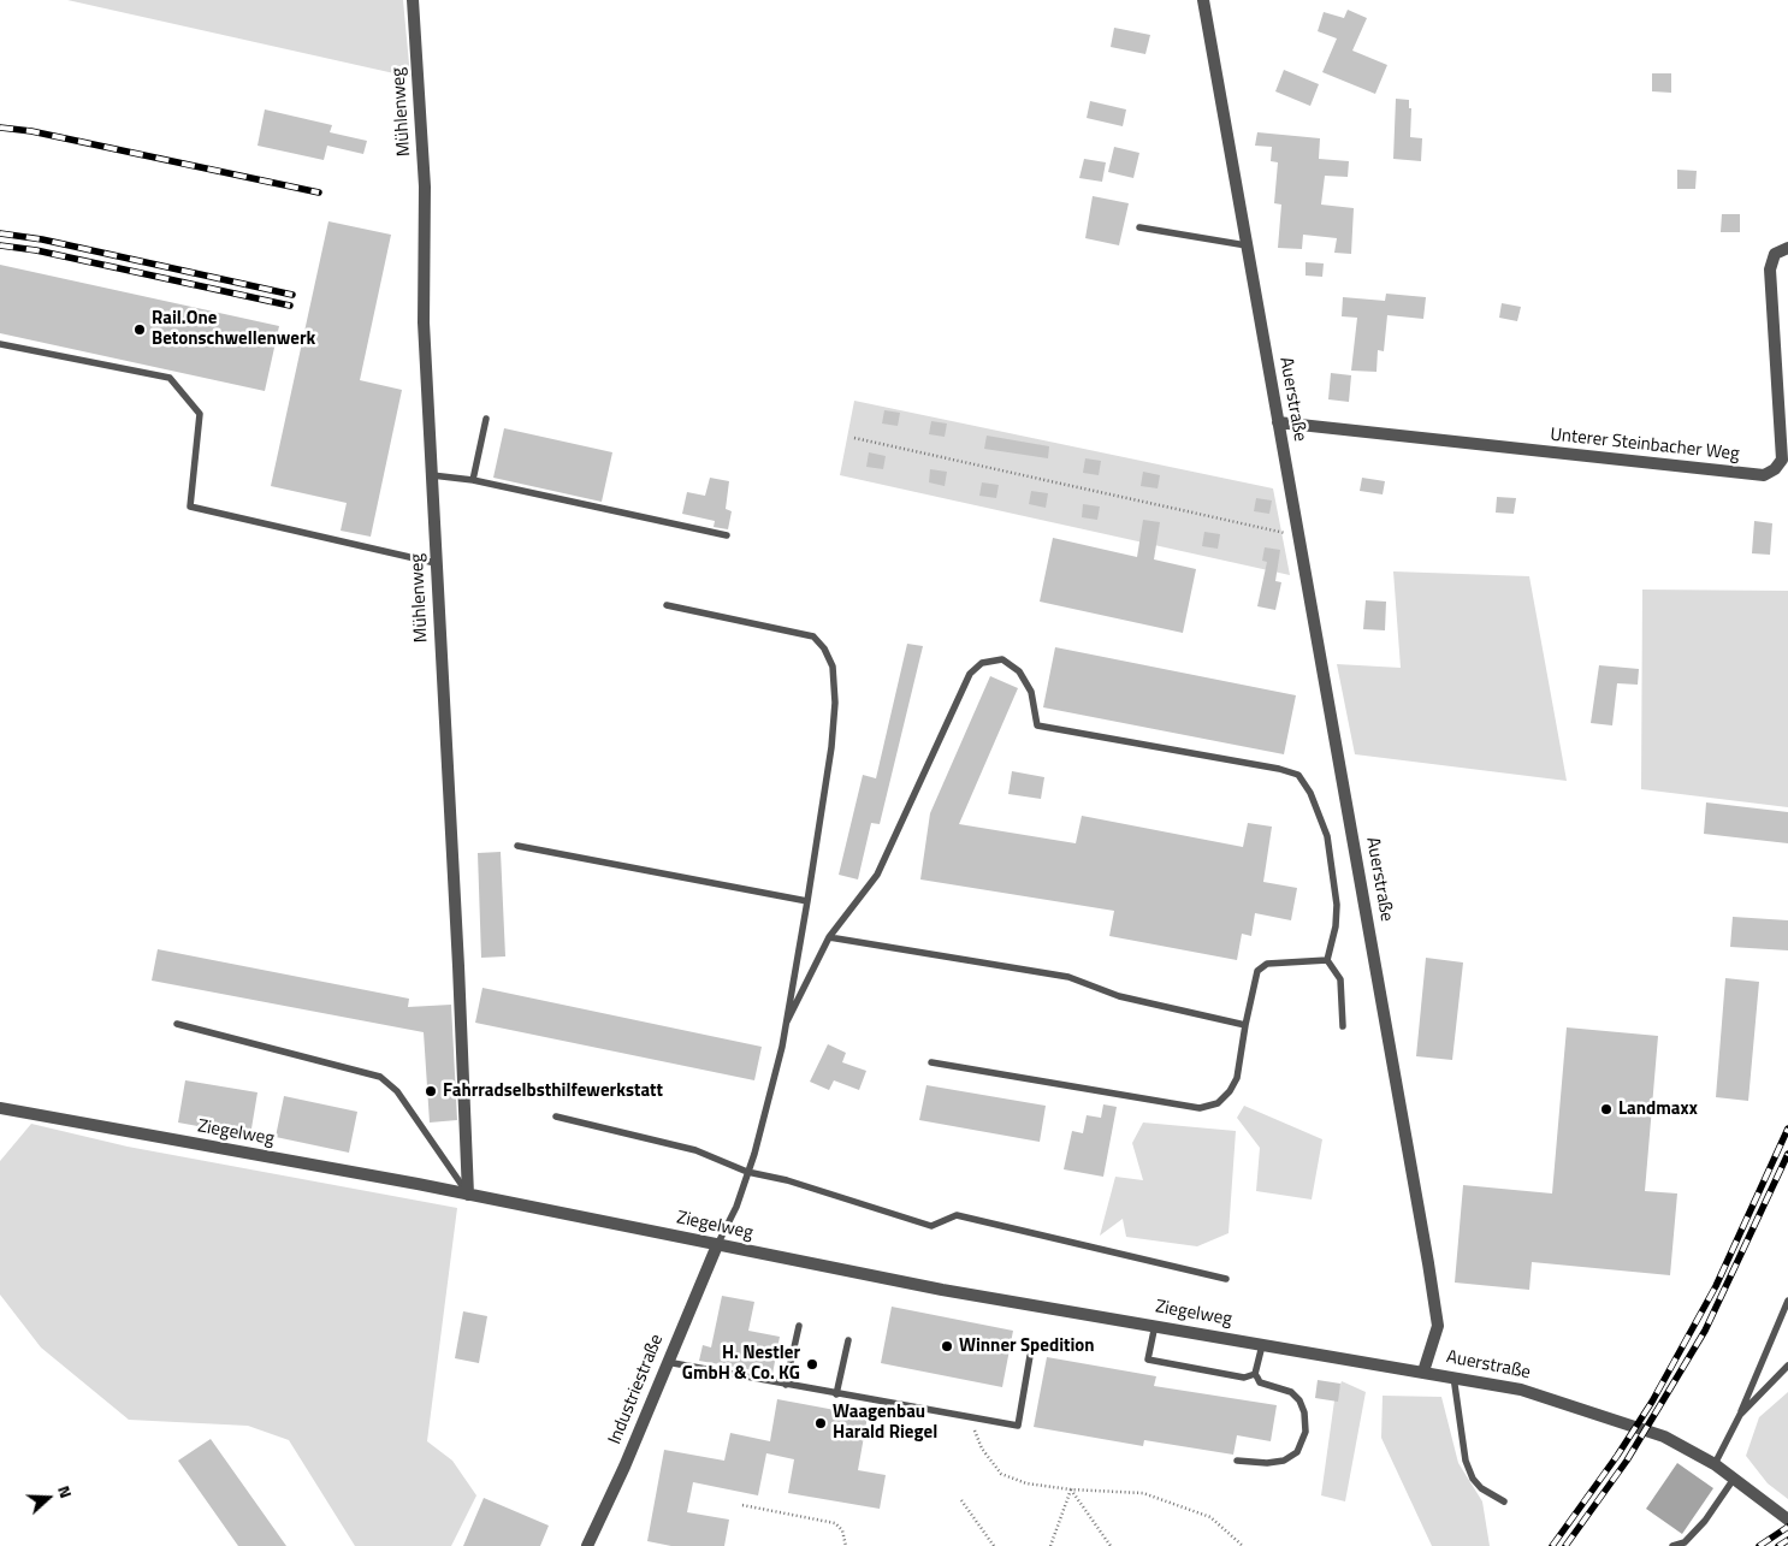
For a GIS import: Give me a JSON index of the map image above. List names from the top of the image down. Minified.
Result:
{"streets":{"street":["Mühlenweg","Auerstraße","Unterer Steinbacher Weg","Ziegelweg","Industriestraße"]},"crossings":[["Mühlenweg","Ziegelweg"],["Auerstraße","Unterer Steinbacher Weg"],["Auerstraße","Ziegelweg"],["Ziegelweg","Industriestraße"]],"places":["Rail.One Betonschwellenwerk","Fahrradselbsthilfewerkstatt","Landmaxx","Winner Spedition","H. Nestler GmbH & Co. KG","Waagenbau Harald Riegel"],"north":"right"}
